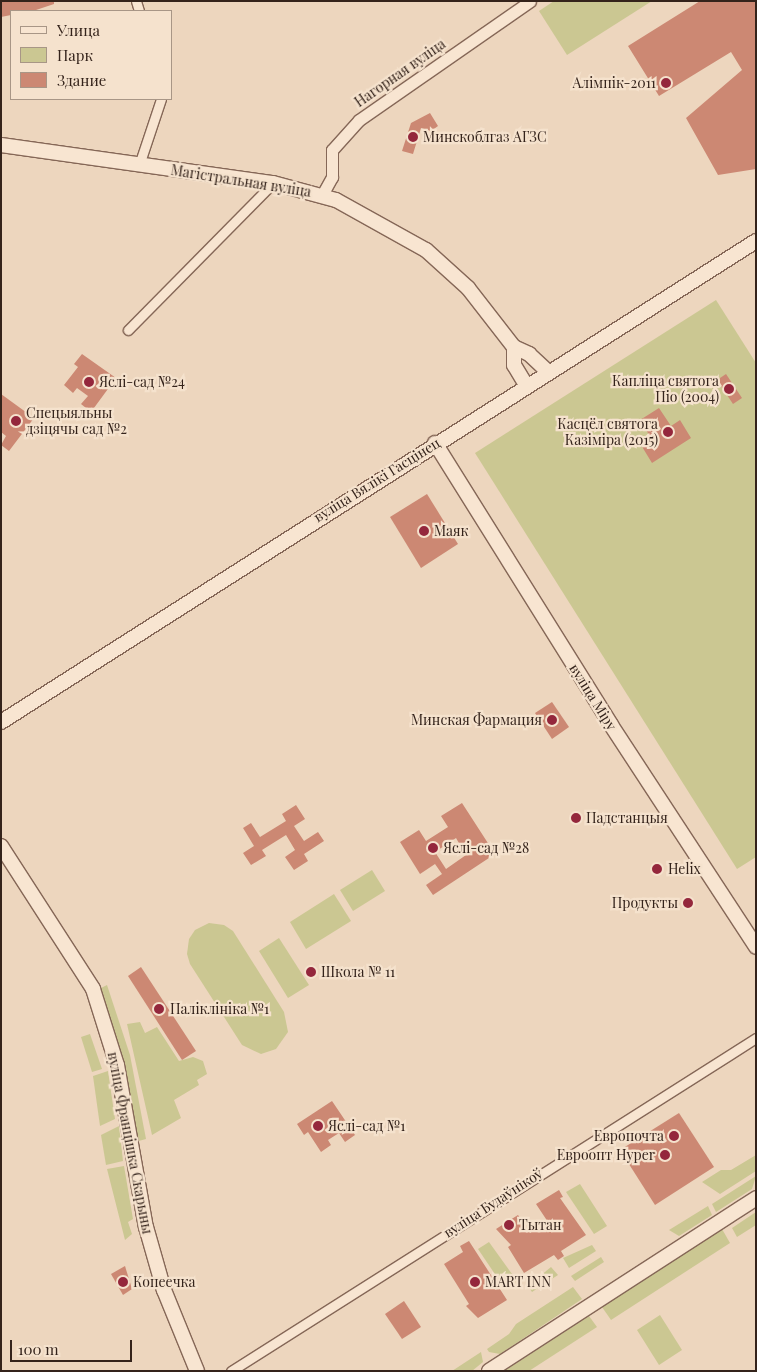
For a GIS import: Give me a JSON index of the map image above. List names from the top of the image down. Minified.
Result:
{"streets":{"main road":["Магістральная вуліца","вуліца Вялікі Гасцінец","вуліца Міру","вуліца Францішка Скарыны"],"street":["Нагорная вуліца","вуліца Будаўнікоў"]},"crossings":[["Нагорная вуліца","Магістральная вуліца"],["вуліца Вялікі Гасцінец","вуліца Міру"]],"places":["Алімпік-2011","Минскоблгаз АГЗС","Яслі-сад №24","Капліца святога Піо (2004)","Спецыяльны дзіцячы сад №2","Касцёл святога Казіміра (2015)","Маяк","Минская Фармация","Падстанцыя","Яслі-сад №28","Helix","Продукты","Школа № 11","Паліклініка №1","Яслі-сад №1","Европочта","Евроопт Hyper","Тытан","Копеечка","MART INN"],"legend":["Улица","Парк","Здание"],"scale_bar":"100 m"}
